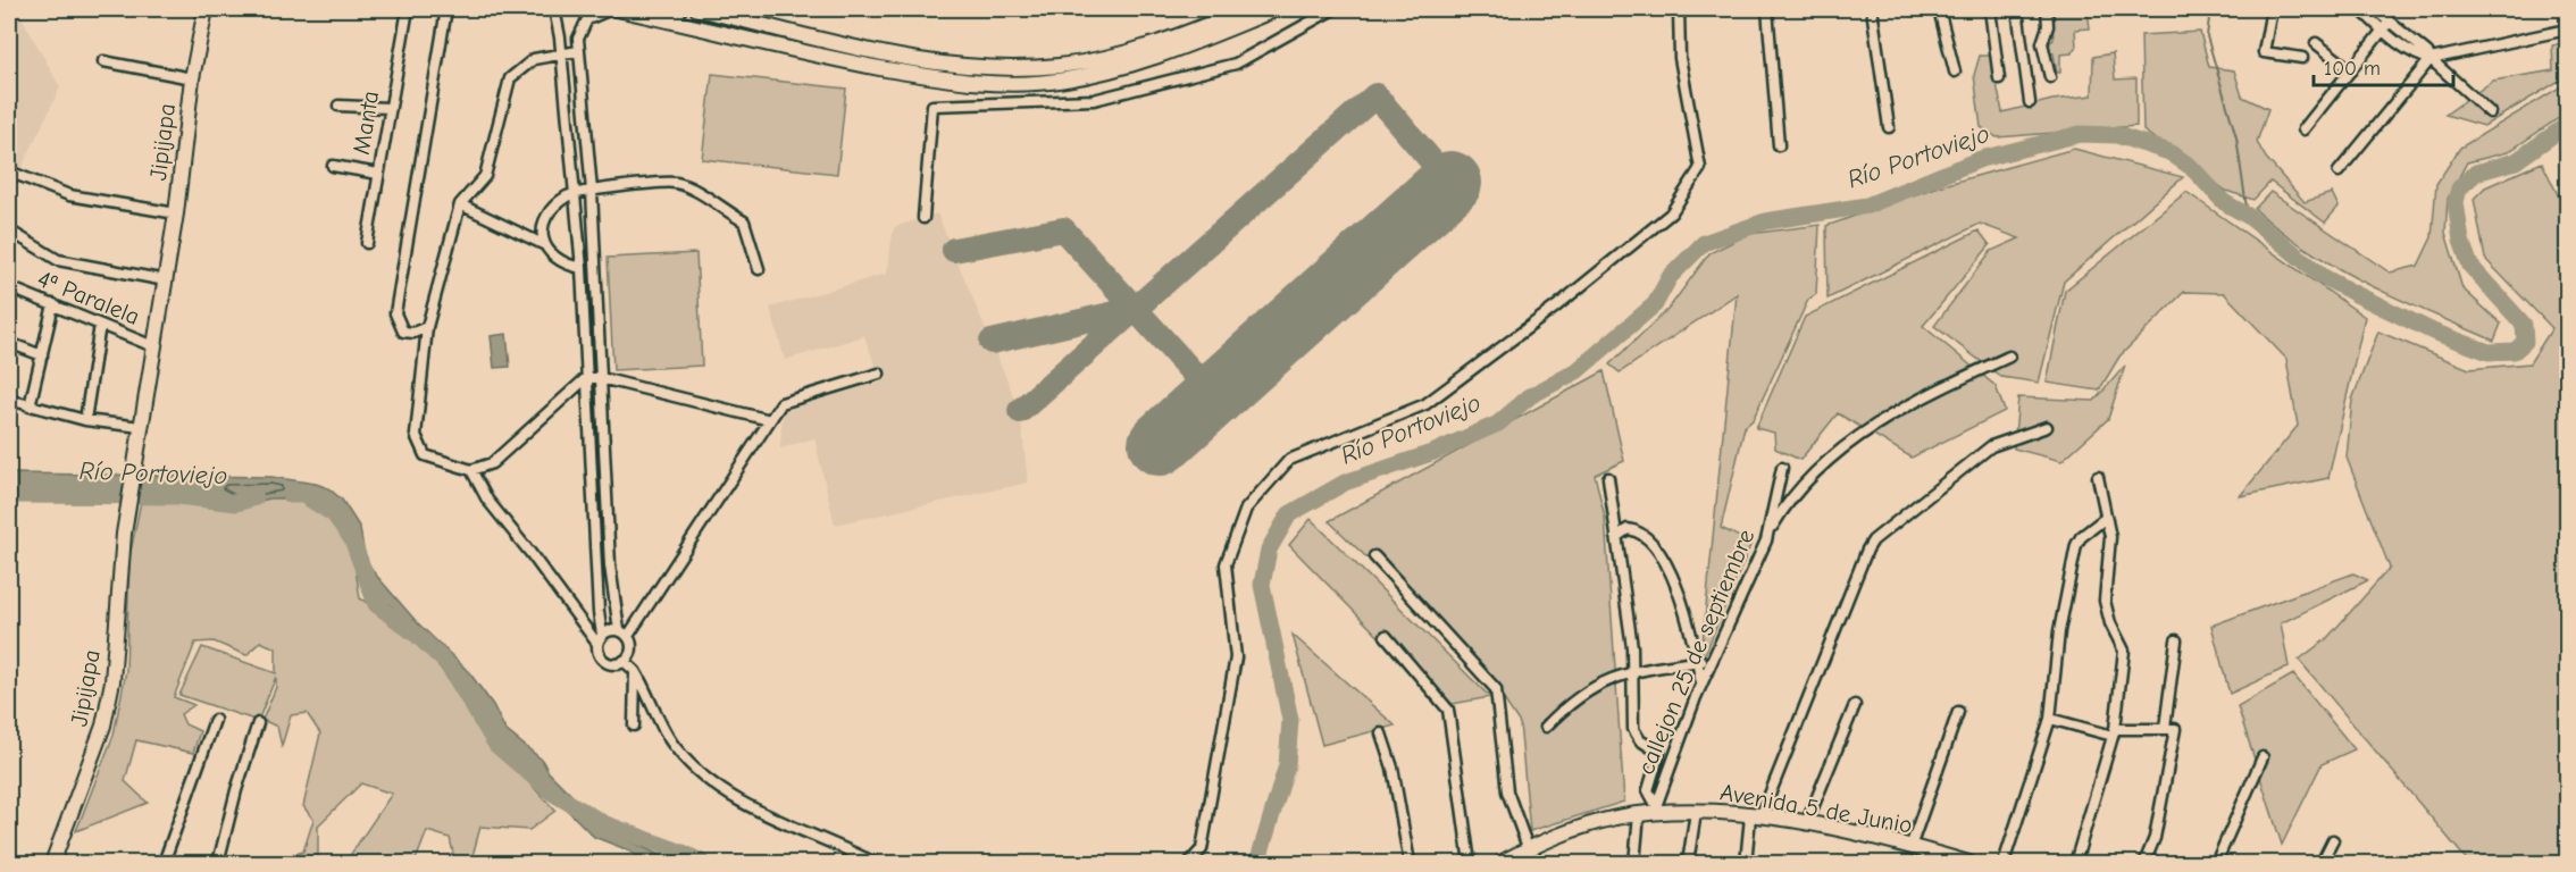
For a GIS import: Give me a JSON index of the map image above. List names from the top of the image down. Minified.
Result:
{"streets":{"street":["Manta","Jipijapa","4ª Paralela","callejon 25 de septiembre","Avenida 5 de Junio"]},"crossings":[["Jipijapa","4ª Paralela"],["callejon 25 de septiembre","Avenida 5 de Junio"]],"water":["Río Portoviejo"],"scale_bar":"100 m"}
